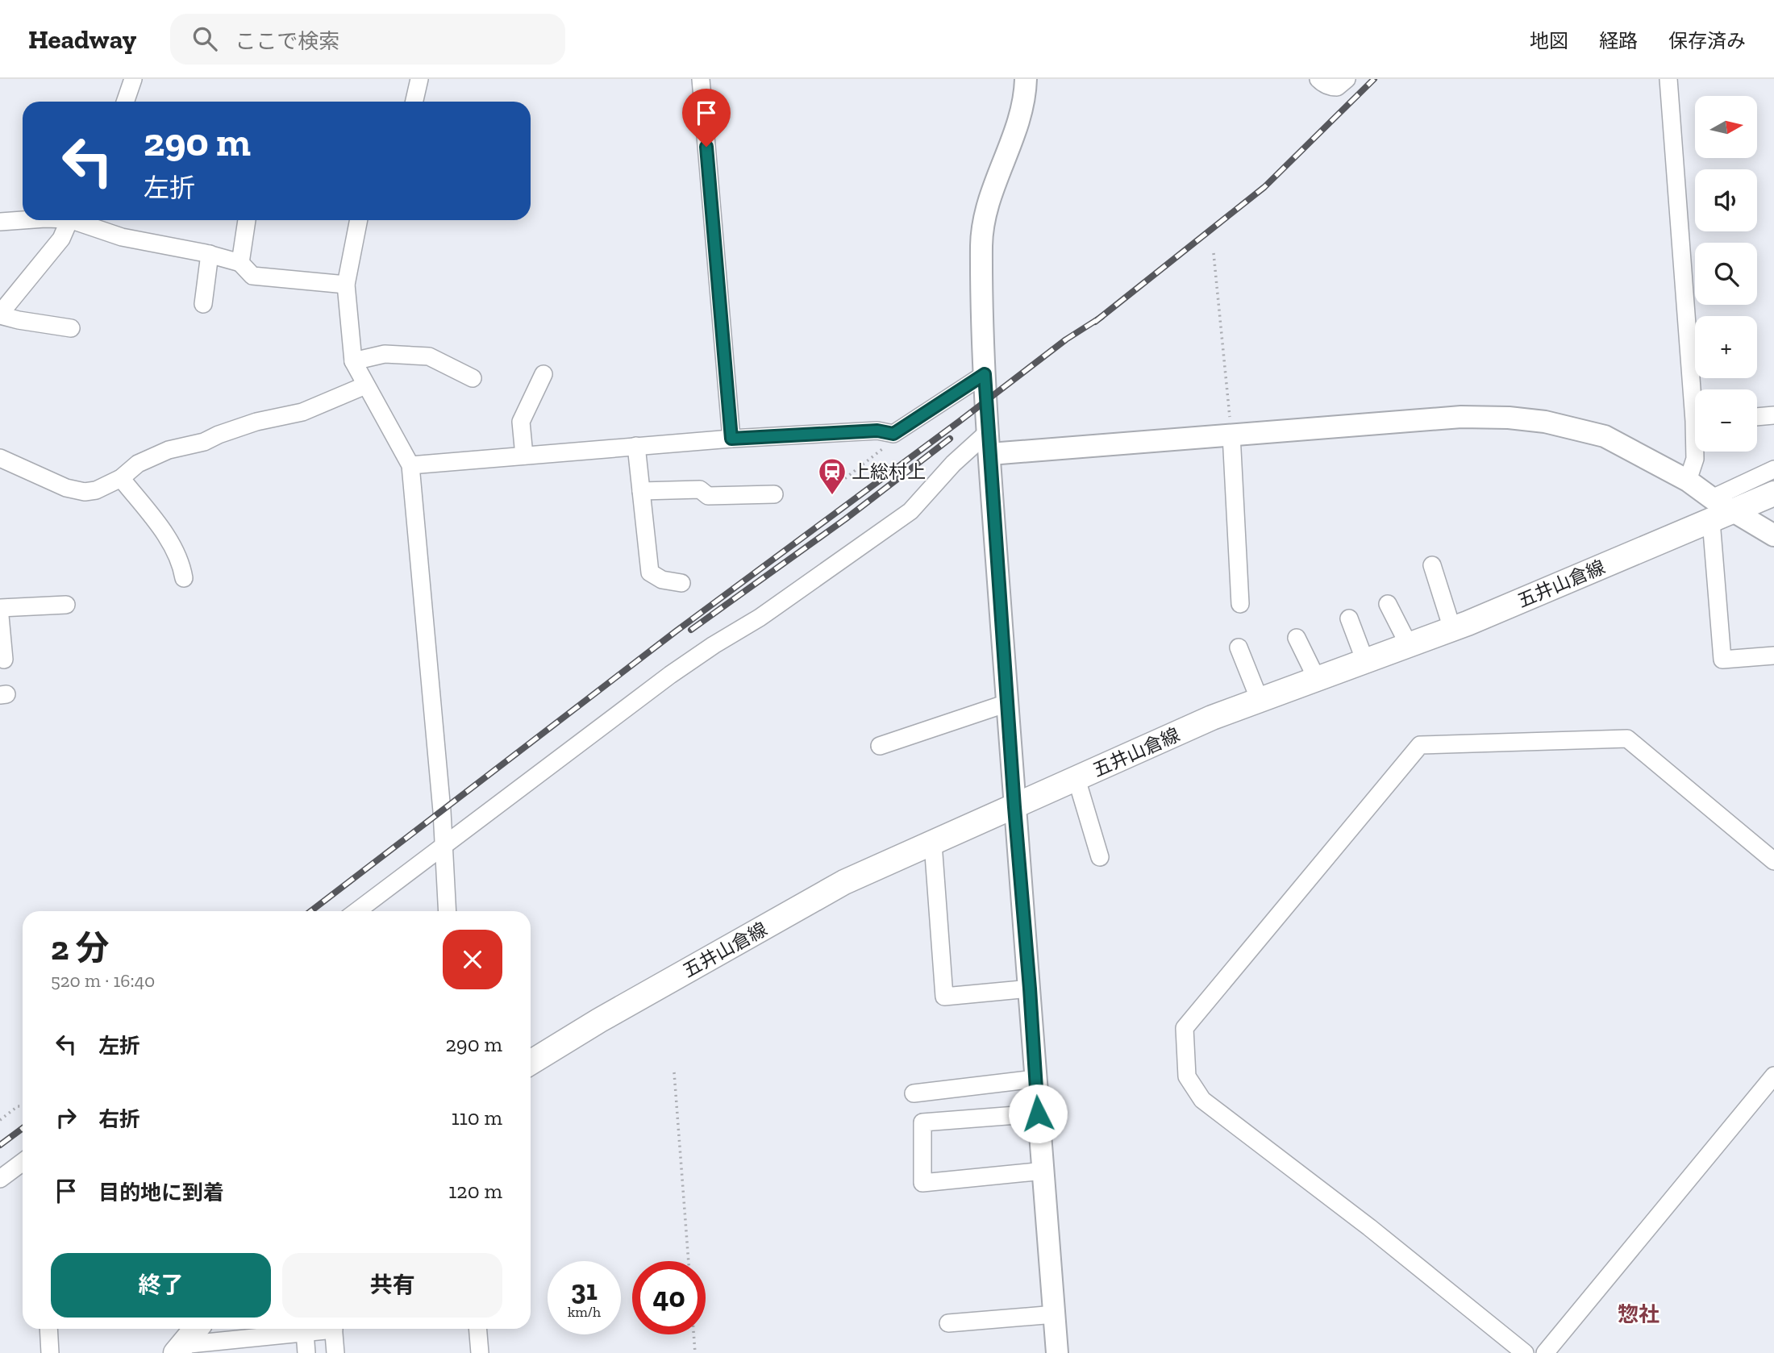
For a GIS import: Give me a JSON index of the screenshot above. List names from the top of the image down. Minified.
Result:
{"streets":{"main road":["五井山倉線"]},"districts":["惣社"],"places":{"station":["上総村上"]},"north":"right","page":{"header":"Headway","search":"ここで検索","nav":["地図","経路","保存済み"],"map_buttons":["+","−"],"turn":["290 m","左折"],"heading":["2 分","520 m · 16:40"],"list":[{"name":"左折","value":"290 m"},{"name":"右折","value":"110 m"},{"name":"目的地に到着","value":"120 m"}],"buttons":["終了","共有"],"speed":"31 km/h","limit":"40"}}
